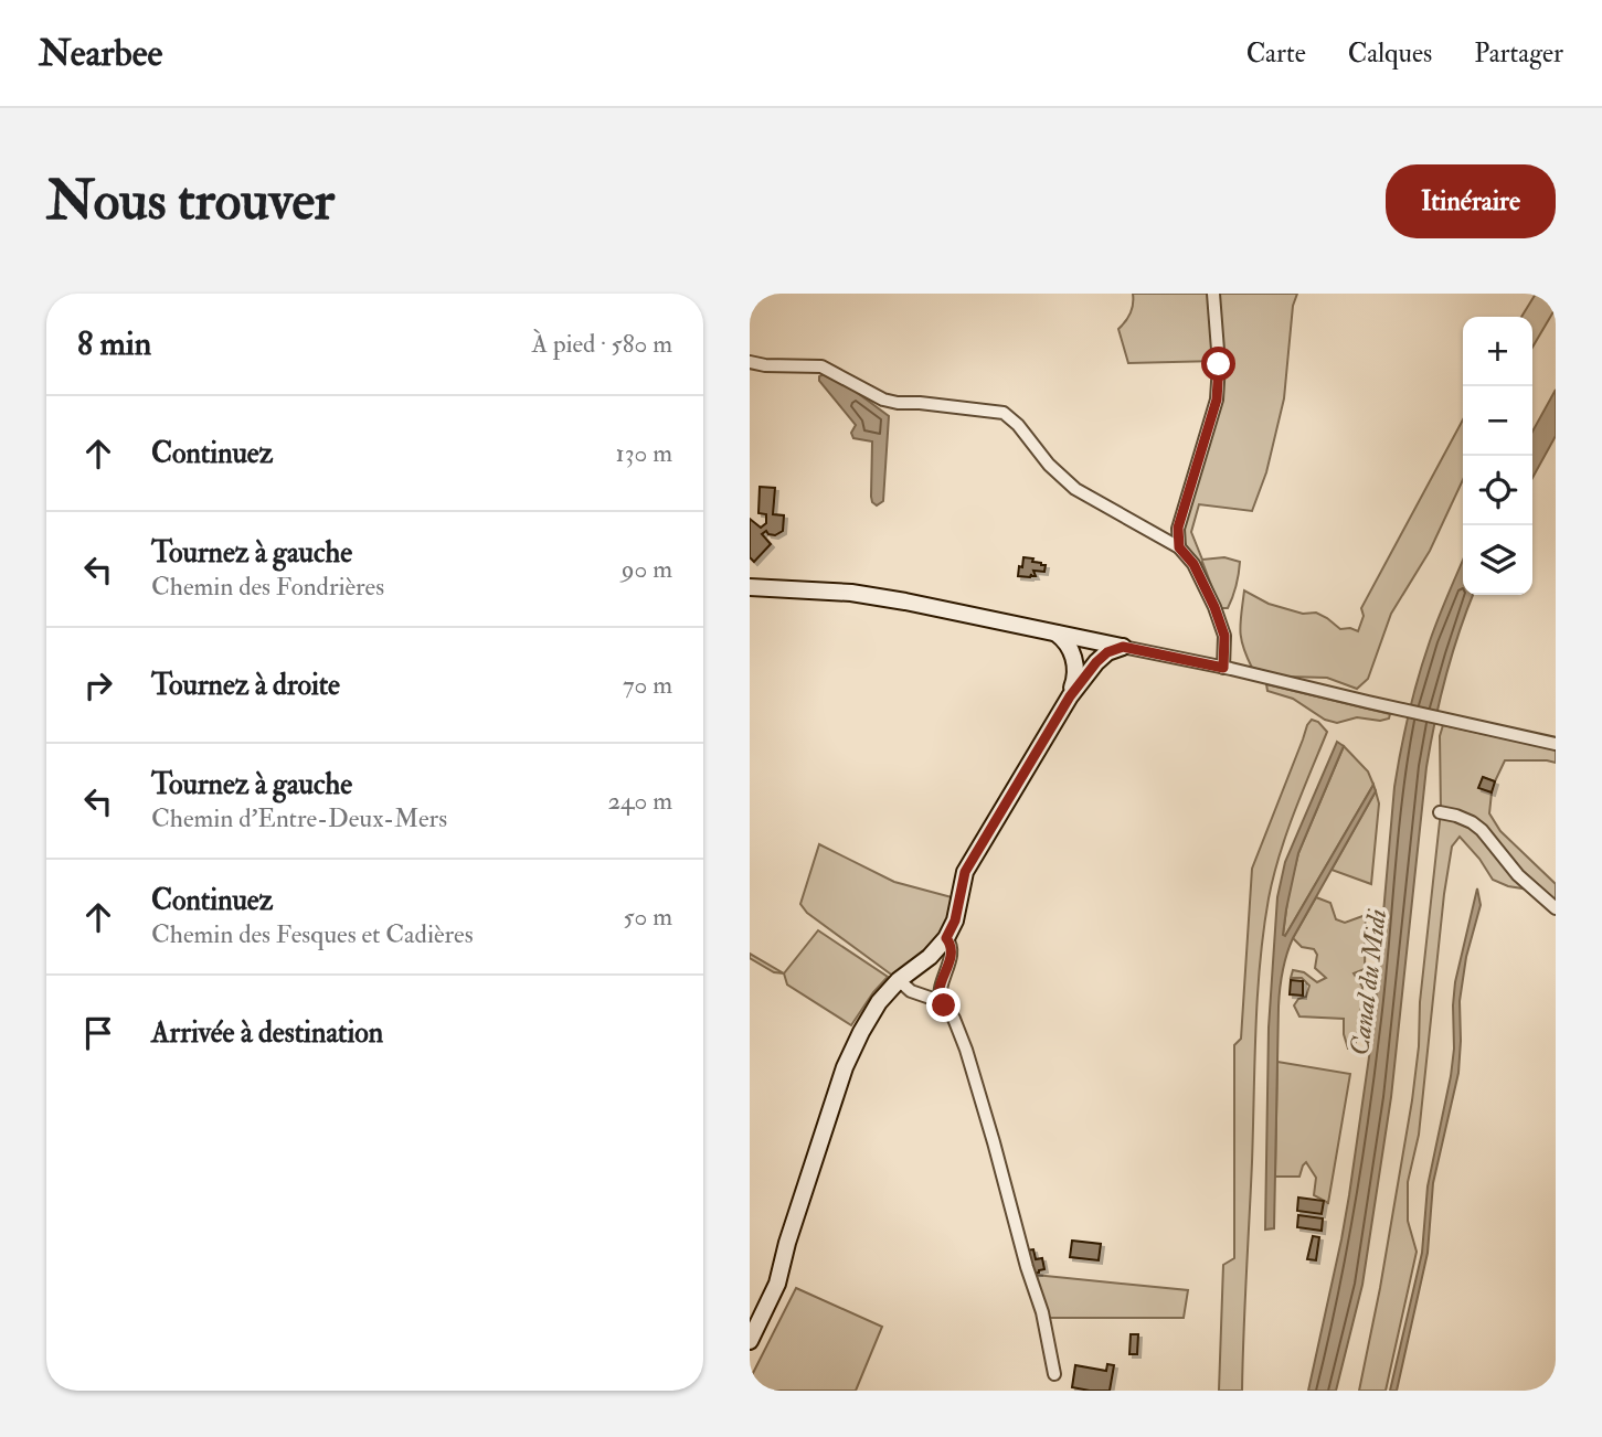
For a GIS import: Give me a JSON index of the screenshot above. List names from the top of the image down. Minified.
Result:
{"water":["Canal du Midi"],"page":{"header":"Nearbee","nav":["Carte","Calques","Partager"],"buttons":"Itinéraire","title":"Nous trouver","heading":["8 min","À pied · 580 m"],"map_buttons":["+","−"],"list":[["Continuez","130 m"],["Tournez à gauche","Chemin des Fondrières","90 m"],["Tournez à droite","70 m"],["Tournez à gauche","Chemin d'Entre-Deux-Mers","240 m"],["Continuez","Chemin des Fesques et Cadières","50 m"],"Arrivée à destination"]}}
